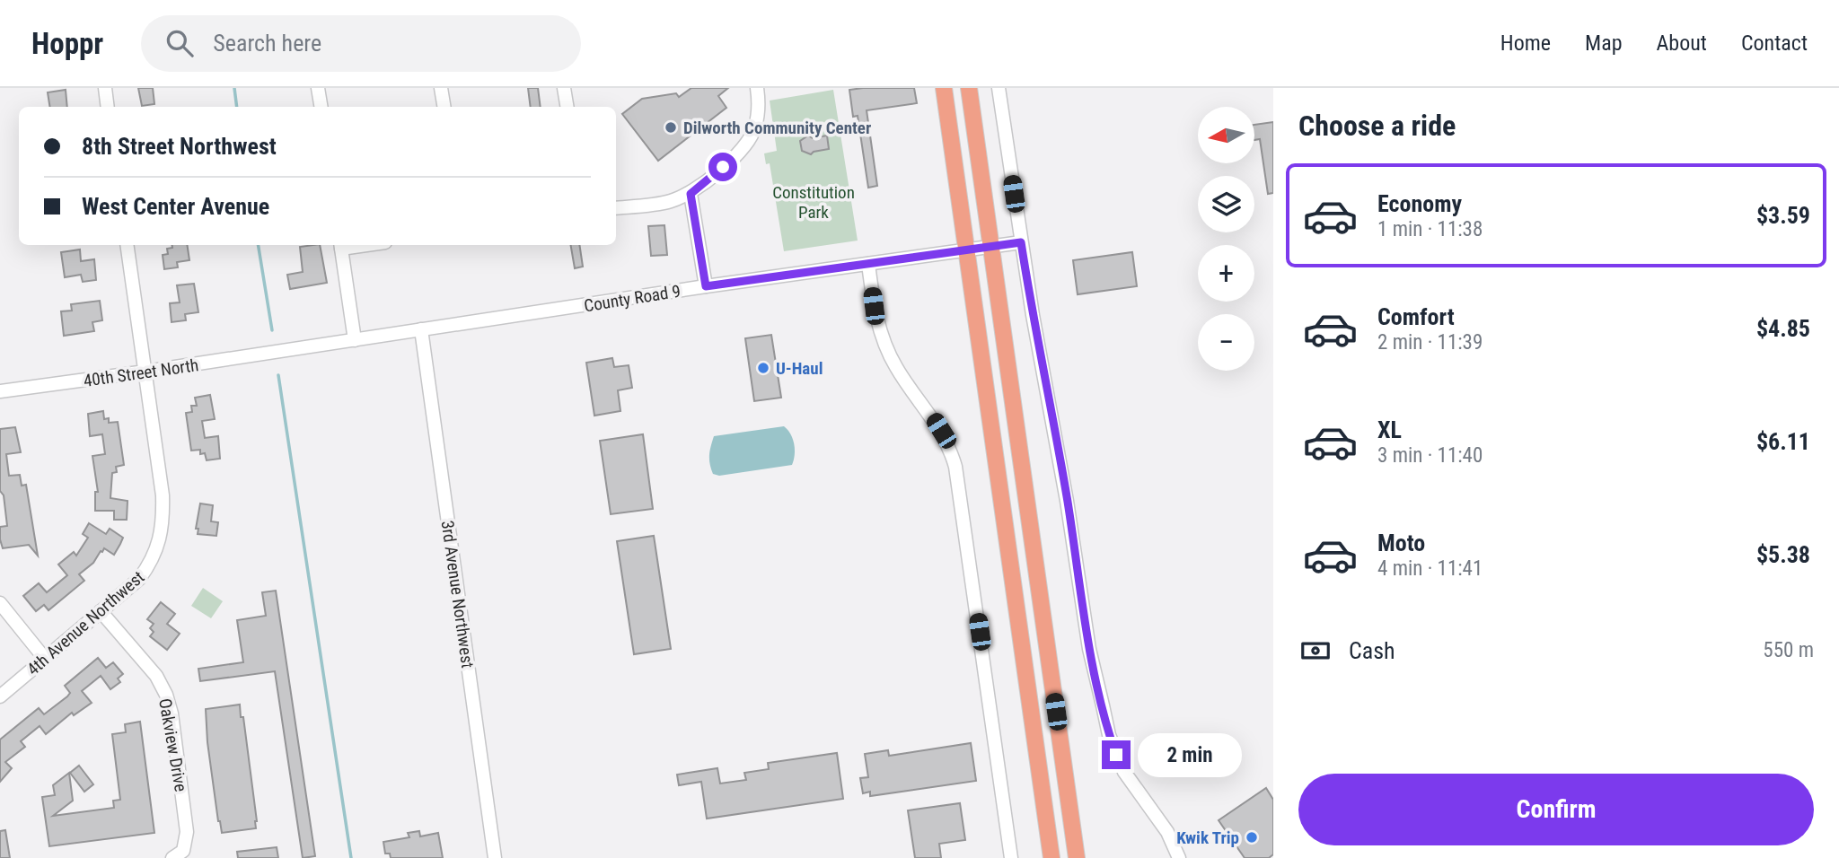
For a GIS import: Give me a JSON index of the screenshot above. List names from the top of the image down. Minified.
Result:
{"streets":{"street":["County Road 9","40th Street North","3rd Avenue Northwest","4th Avenue Northwest","Oakview Drive"]},"crossings":[["County Road 9","40th Street North"],["County Road 9","3rd Avenue Northwest"],["40th Street North","4th Avenue Northwest"],["4th Avenue Northwest","Oakview Drive"]],"parks":["Constitution Park"],"places":["Dilworth Community Center","U-Haul","Kwik Trip"],"north":"left","page":{"header":"Hoppr","search":"Search here","nav":["Home","Map","About","Contact"],"heading":"Choose a ride","map_buttons":["+","−"],"banner":["8th Street Northwest","West Center Avenue"],"list":[{"name":"Economy","note":"1 min · 11:38","value":"$3.59"},{"name":"Comfort","note":"2 min · 11:39","value":"$4.85"},{"name":"XL","note":"3 min · 11:40","value":"$6.11"},{"name":"Moto","note":"4 min · 11:41","value":"$5.38"}],"pay":["Cash","550 m"],"bubble":"2 min","buttons":"Confirm"}}
